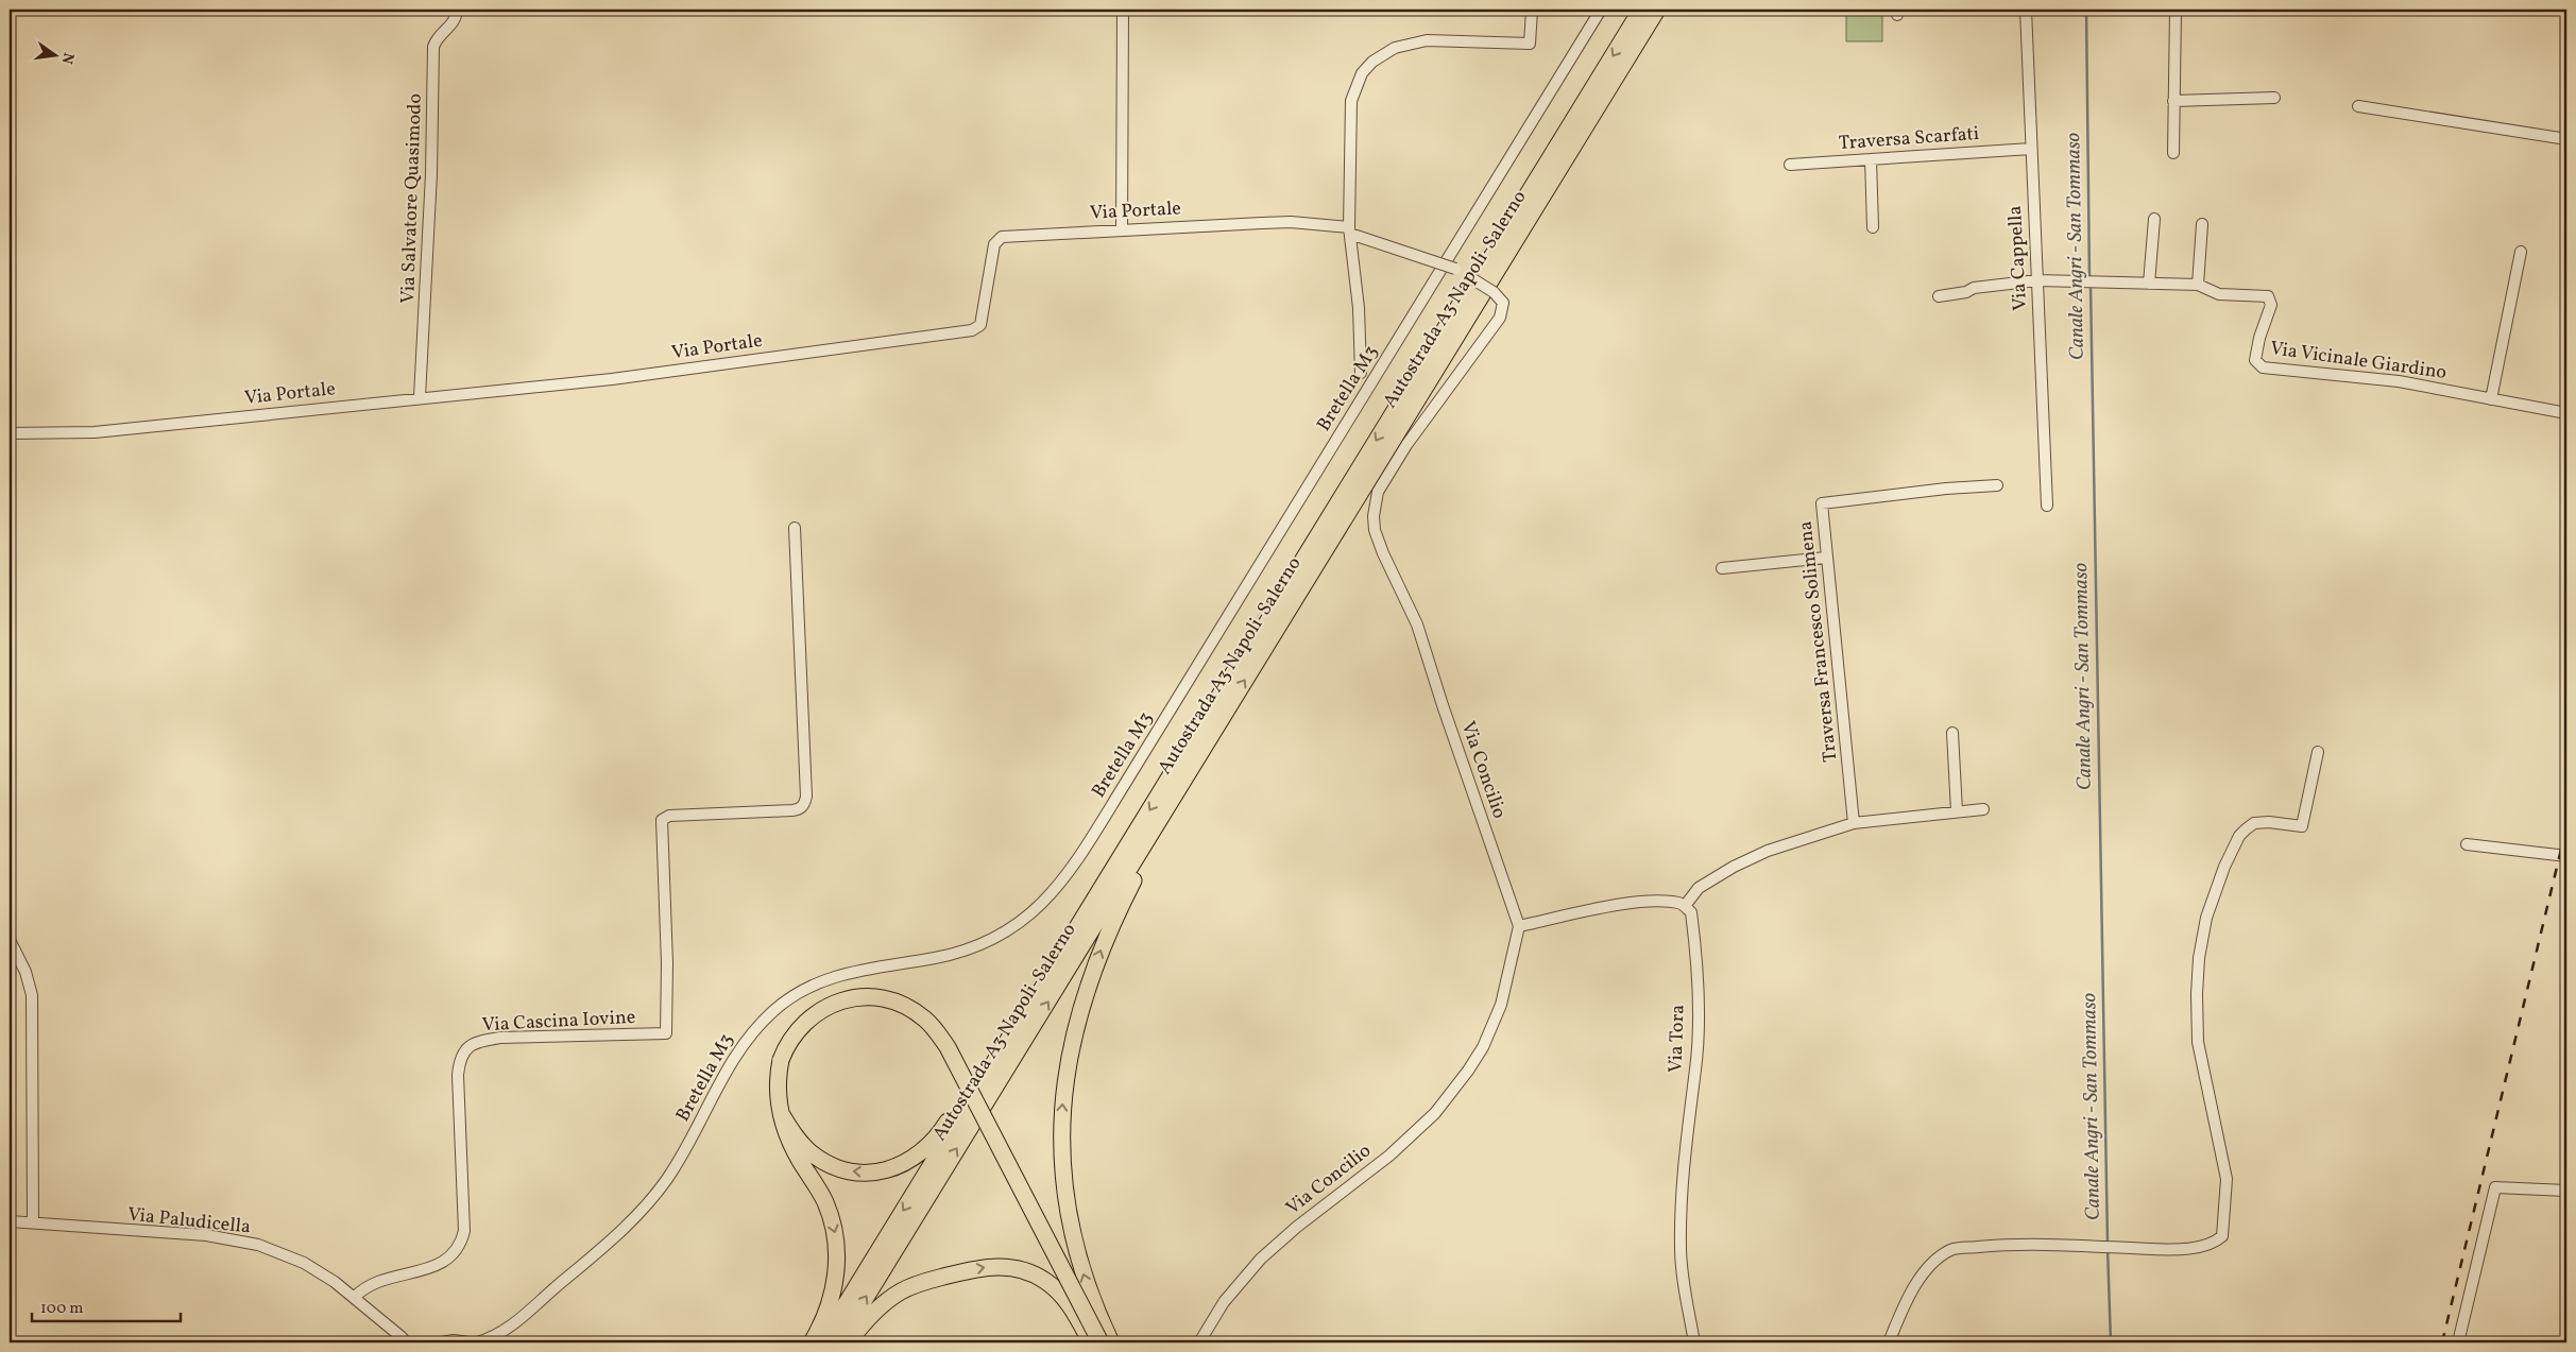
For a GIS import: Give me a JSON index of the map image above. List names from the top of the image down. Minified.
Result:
{"streets":{"highway":["Autostrada A3 Napoli-Salerno"],"street":["Traversa Scarfati","Via Salvatore Quasimodo","Via Portale","Via Cappella","Via Vicinale Giardino","Bretella M3","Traversa Francesco Solimena","Via Concilio","Via Cascina Iovine","Via Tora","Via Paludicella"]},"crossings":[["Traversa Scarfati","Via Cappella"],["Via Salvatore Quasimodo","Via Portale"],["Via Portale","Via Concilio"],["Via Cappella","Via Vicinale Giardino"],["Via Cascina Iovine","Via Paludicella"]],"water":["Canale Angri - San Tommaso"],"scale_bar":"100 m","north":"right"}
